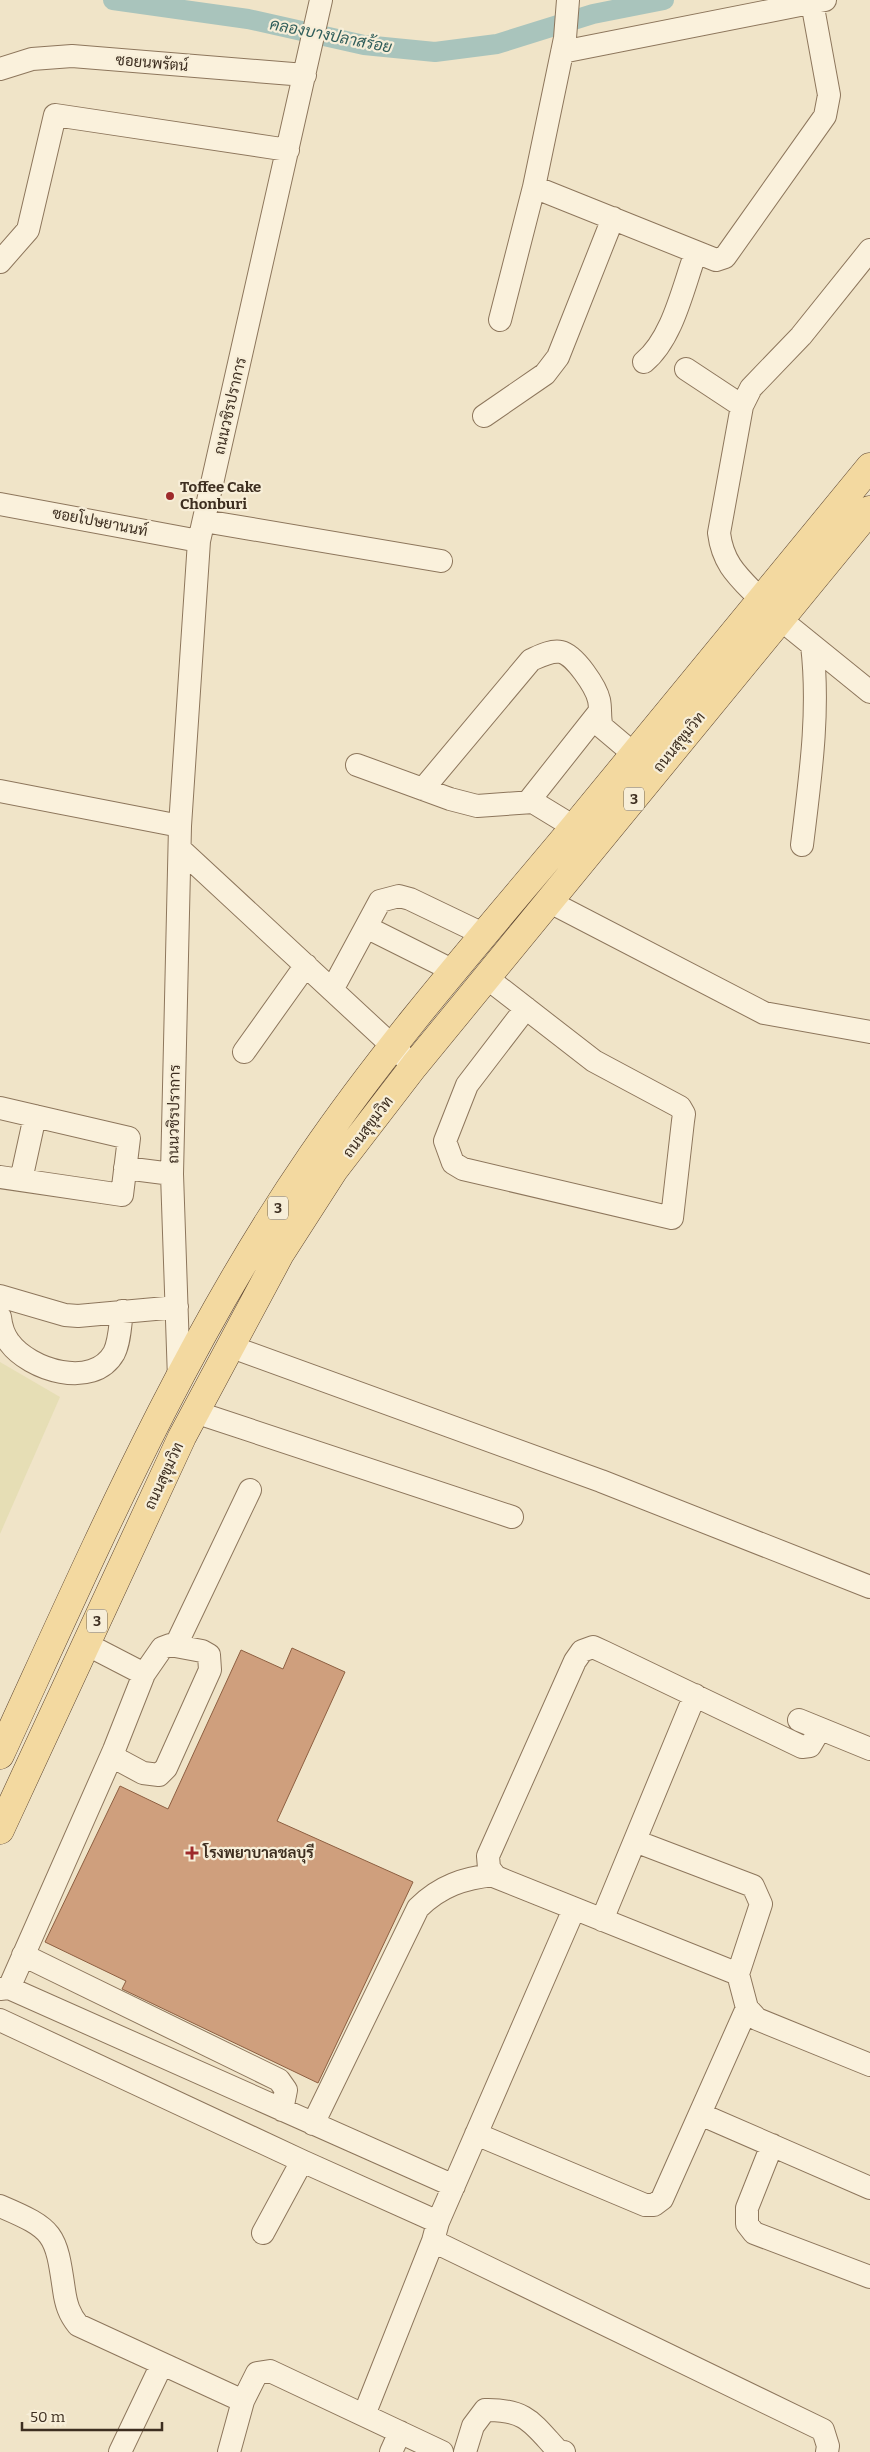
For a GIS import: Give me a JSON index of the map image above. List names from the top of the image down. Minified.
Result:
{"streets":{"main road":["ถนนสุขุมวิท","3"],"street":["ซอยนพรัตน์","ถนนวชิรปราการ","ซอยโปษยานนท์"]},"crossings":[["ซอยนพรัตน์","ถนนวชิรปราการ"],["ถนนวชิรปราการ","ซอยโปษยานนท์"],["ถนนวชิรปราการ","ถนนสุขุมวิท"]],"water":["คลองบางปลาสร้อย"],"places":{"other":["Toffee Cake Chonburi"],"health":["โรงพยาบาลชลบุรี"]},"scale_bar":"50 m"}
